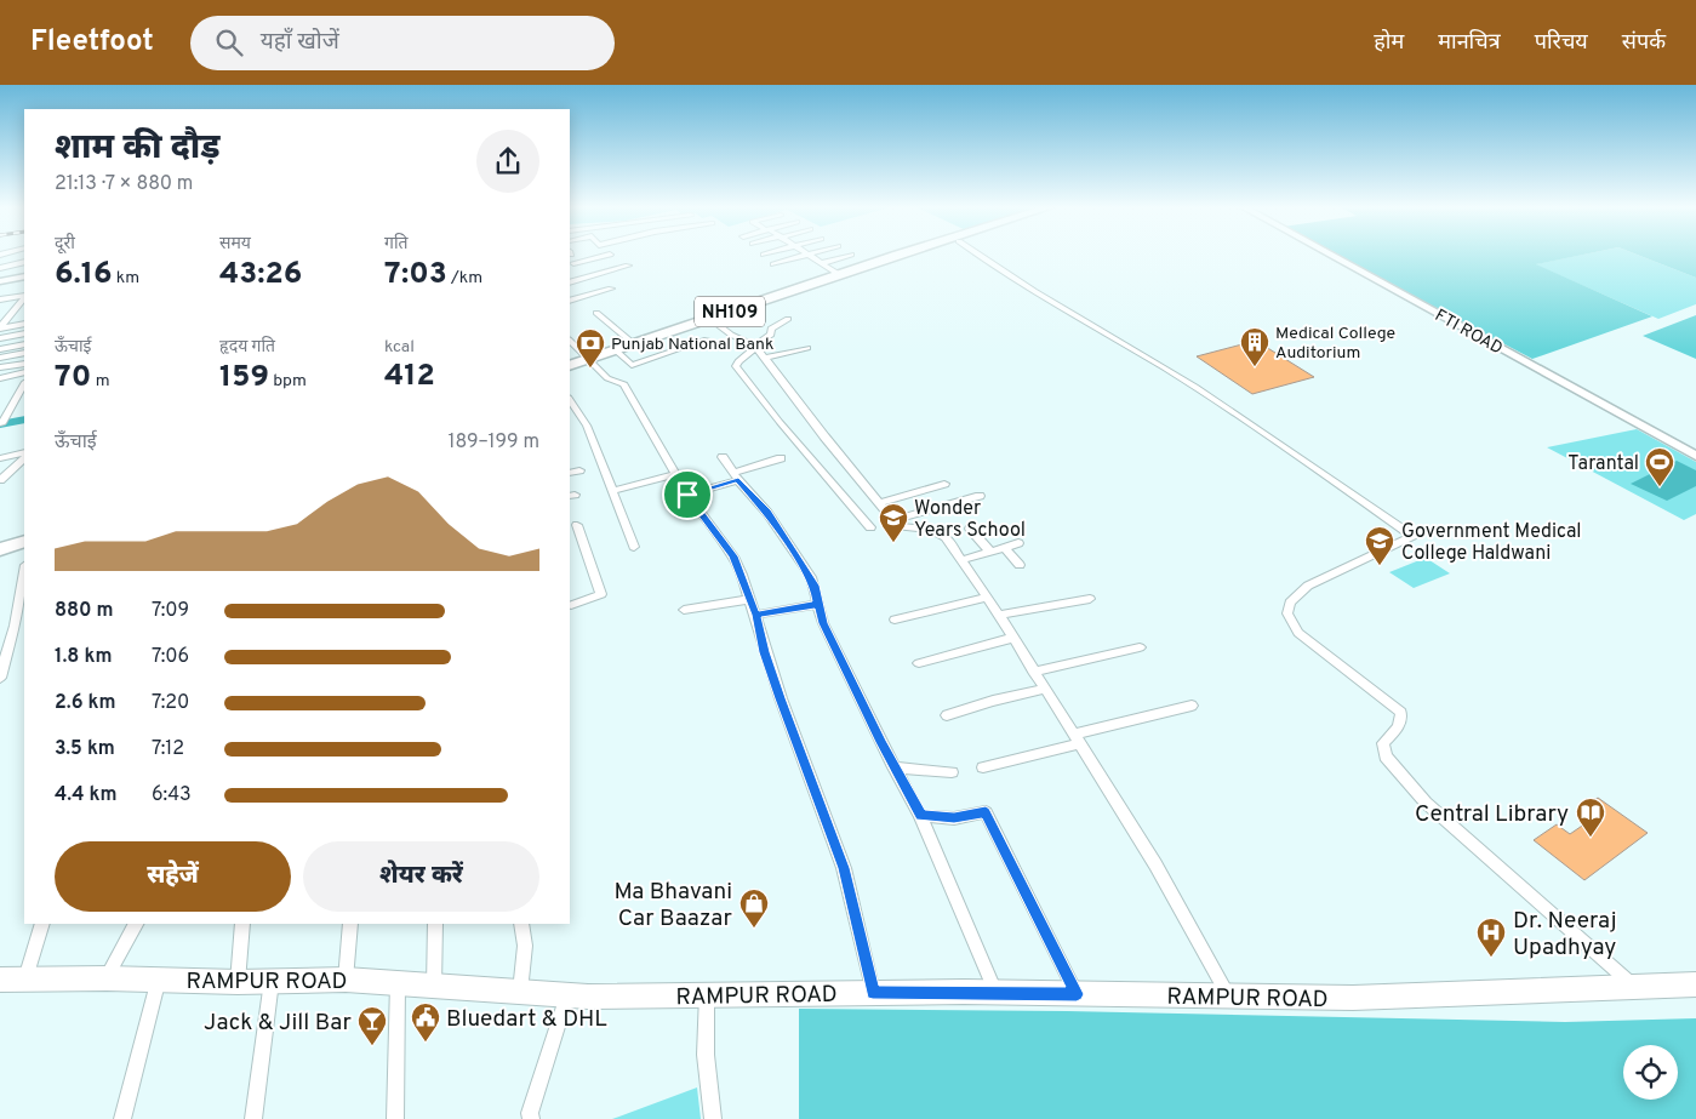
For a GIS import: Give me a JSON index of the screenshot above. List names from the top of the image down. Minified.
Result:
{"streets":{"highway":["NH109"],"main road":["FTI ROAD","RAMPUR ROAD"]},"places":{"building":["Medical College Auditorium"],"bank":["Punjab National Bank"],"sports":["Tarantal"],"school or university":["Wonder Years School","Government Medical College Haldwani"],"library":["Central Library"],"shop":["Ma Bhavani Car Baazar"],"hospital":["Dr. Neeraj Upadhyay"],"public building":["Bluedart & DHL"],"bar":["Jack & Jill Bar"]},"page":{"header":"Fleetfoot","search":"यहाँ खोजें","nav":["होम","मानचित्र","परिचय","संपर्क"],"heading":["शाम की दौड़","21:13 · 7 × 880 m"],"stats":[["दूरी","6.16 km"],["समय","43:26"],["गति","7:03 /km"],["ऊँचाई","70 m"],["हृदय गति","159 bpm"],["kcal","412"]],"chart":["ऊँचाई","189–199 m"],"list":[{"name":"880 m","note":"7:09"},{"name":"1.8 km","note":"7:06"},{"name":"2.6 km","note":"7:20"},{"name":"3.5 km","note":"7:12"},{"name":"4.4 km","note":"6:43"}],"buttons":["सहेजें","शेयर करें"]}}
